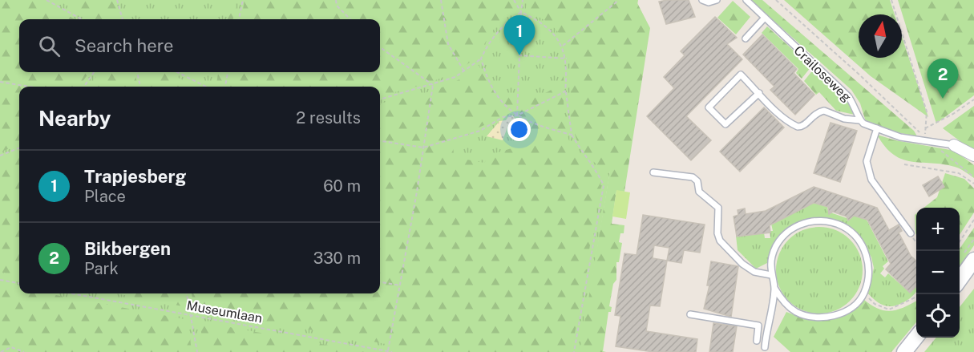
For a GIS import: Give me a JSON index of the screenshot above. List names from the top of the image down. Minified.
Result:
{"streets":{"lane":["Crailoseweg"],"path":["Museumlaan"]},"north":"top","page":{"pins":["1","2"],"search":"Search here","heading":["Nearby","2 results"],"list":[{"mark":"1","name":"Trapjesberg","note":"Place","value":"60 m"},{"mark":"2","name":"Bikbergen","note":"Park","value":"330 m"}],"map_buttons":["+","−"]}}
